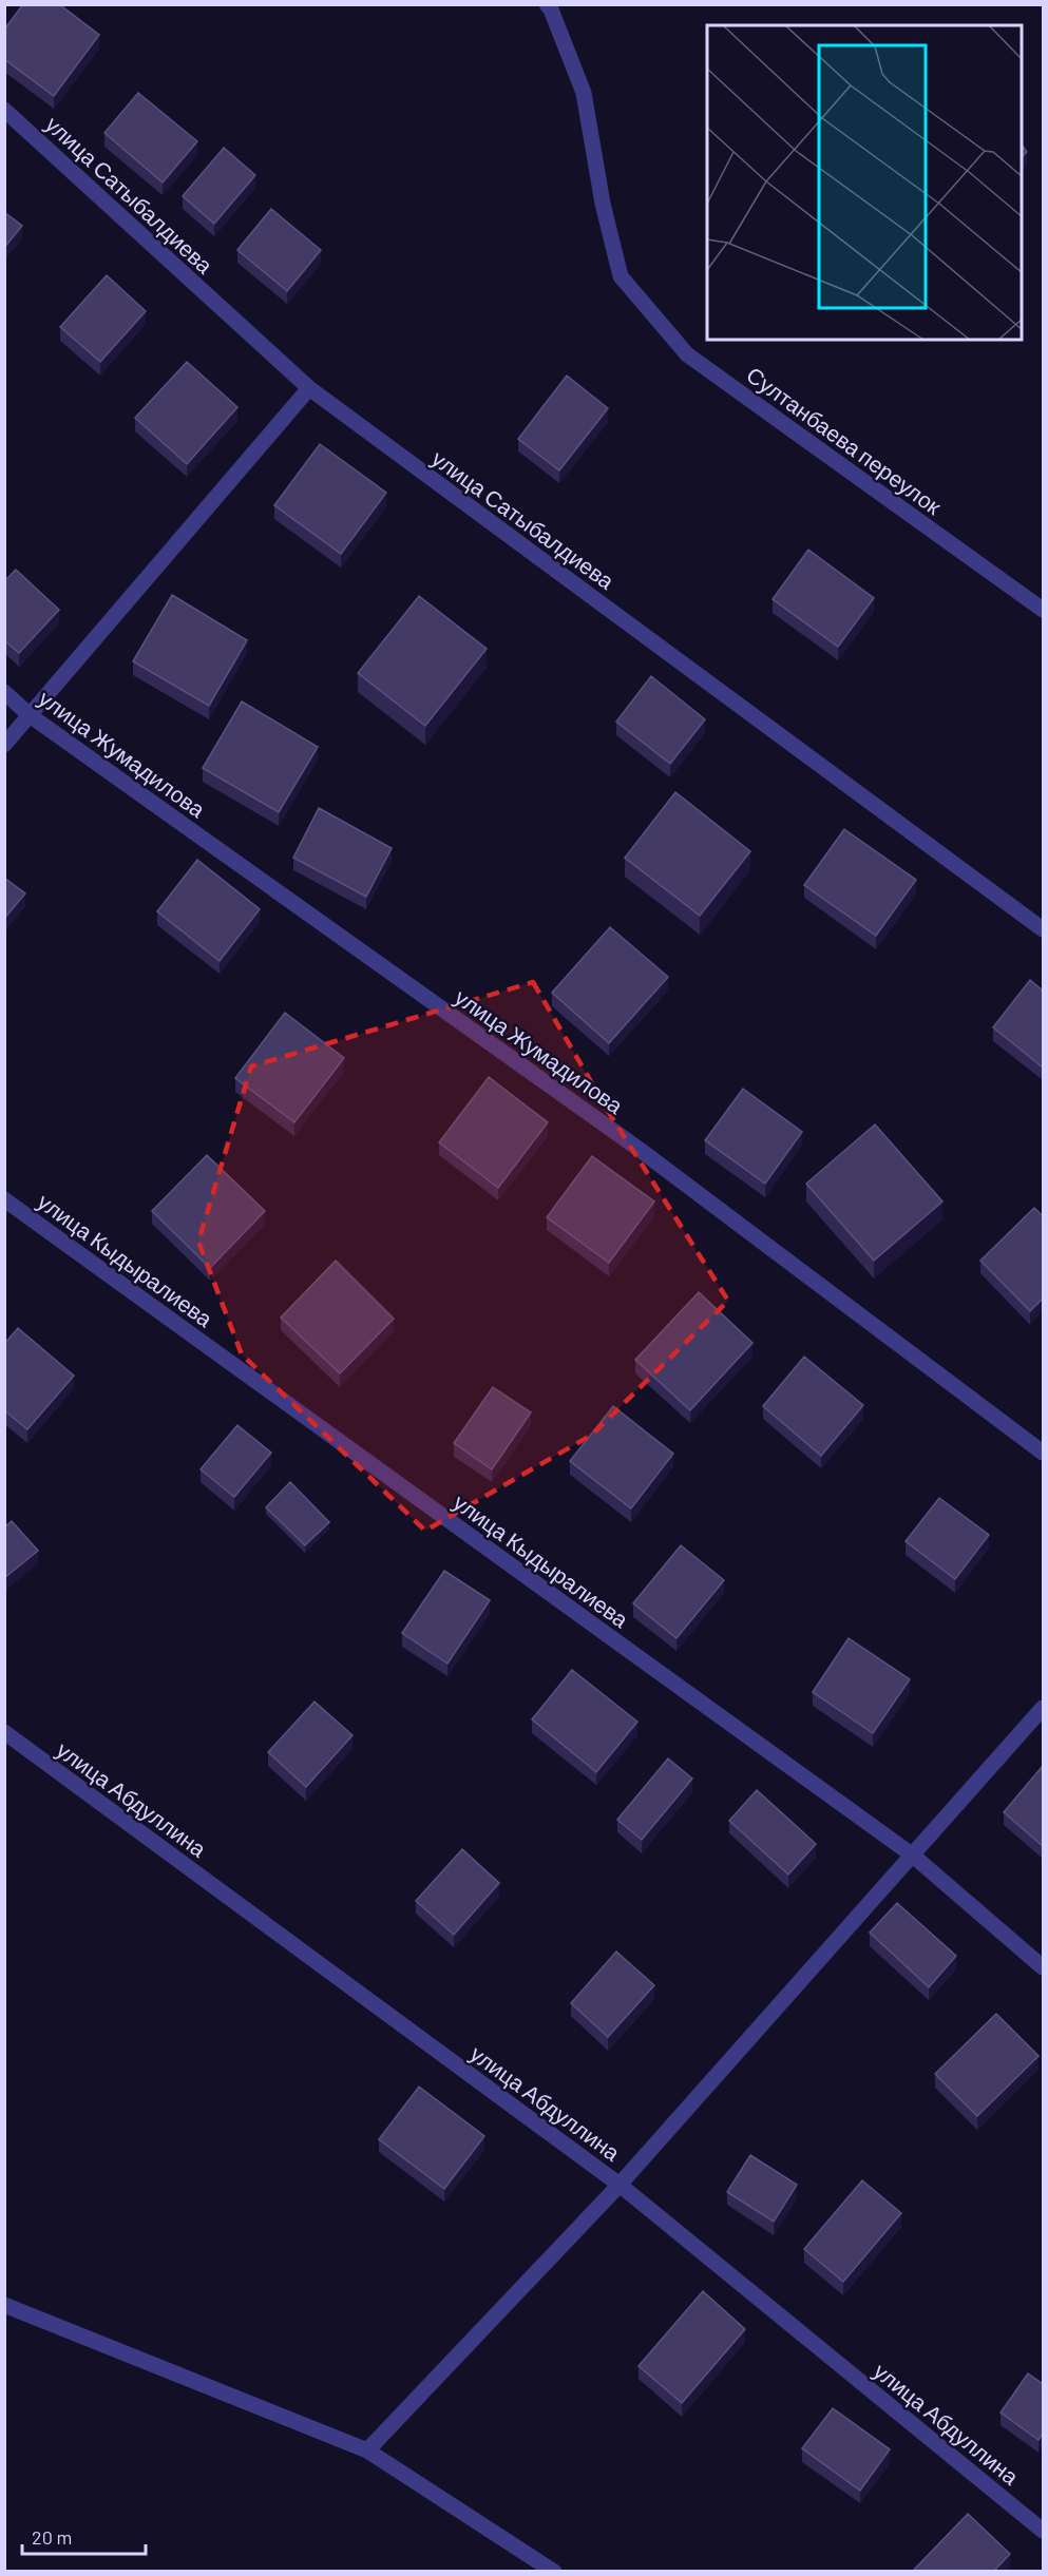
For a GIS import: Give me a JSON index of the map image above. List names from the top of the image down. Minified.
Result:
{"streets":{"street":["улица Сатыбалдиева","Султанбаева переулок","улица Жумадилова","улица Кыдыралиева","улица Абдуллина"]},"scale_bar":"20 m"}
